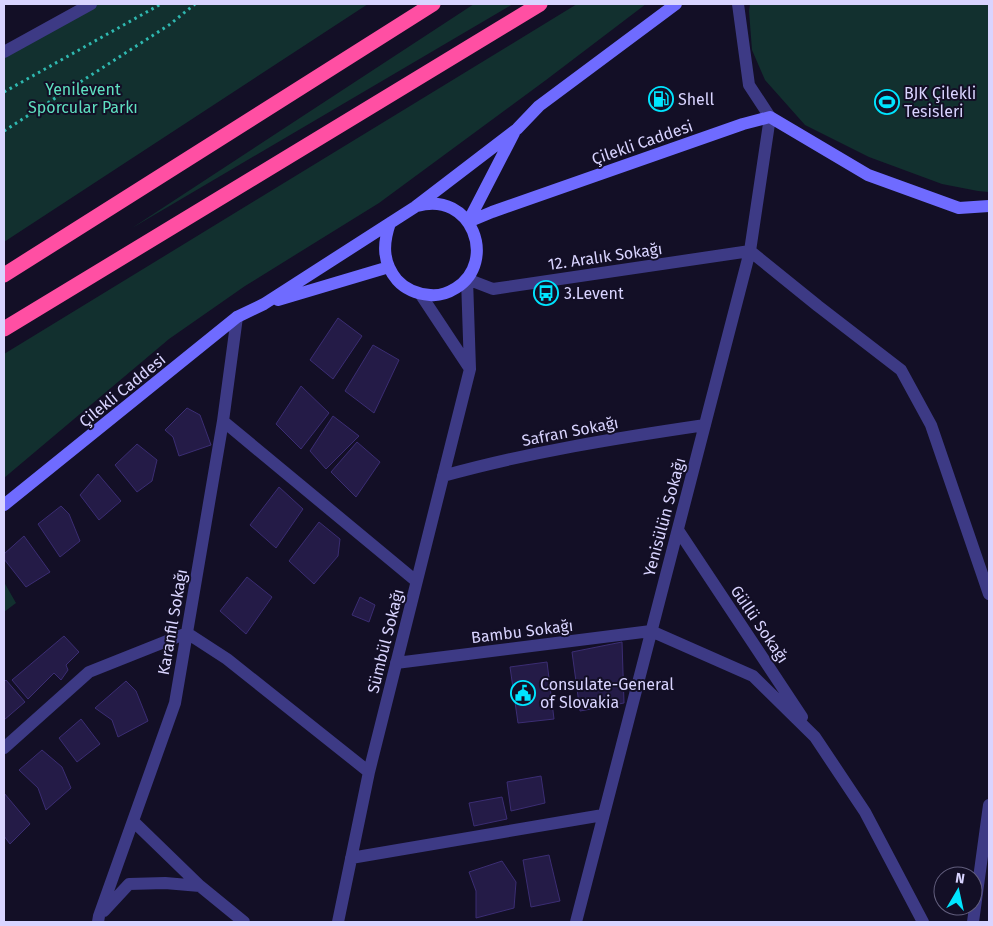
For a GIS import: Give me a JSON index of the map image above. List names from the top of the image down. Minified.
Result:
{"streets":{"main road":["Çilekli Caddesi"],"street":["12. Aralık Sokağı","Safran Sokağı","Yenisülün Sokağı","Karanfil Sokağı","Güllü Sokağı","Bambu Sokağı","Sümbül Sokağı"]},"crossings":[["Çilekli Caddesi","12. Aralık Sokağı"],["Çilekli Caddesi","Yenisülün Sokağı"],["Çilekli Caddesi","Karanfil Sokağı"],["Çilekli Caddesi","Sümbül Sokağı"],["12. Aralık Sokağı","Yenisülün Sokağı"],["12. Aralık Sokağı","Sümbül Sokağı"],["Safran Sokağı","Yenisülün Sokağı"],["Safran Sokağı","Sümbül Sokağı"],["Yenisülün Sokağı","Güllü Sokağı"],["Yenisülün Sokağı","Bambu Sokağı"],["Güllü Sokağı","Bambu Sokağı"],["Bambu Sokağı","Sümbül Sokağı"]],"parks":["Yenilevent Sporcular Parkı"],"places":{"fuel station":["Shell"],"sports":["BJK Çilekli Tesisleri"],"bus stop":["3.Levent"],"public building":["Consulate-General of Slovakia"]},"north":"top"}
